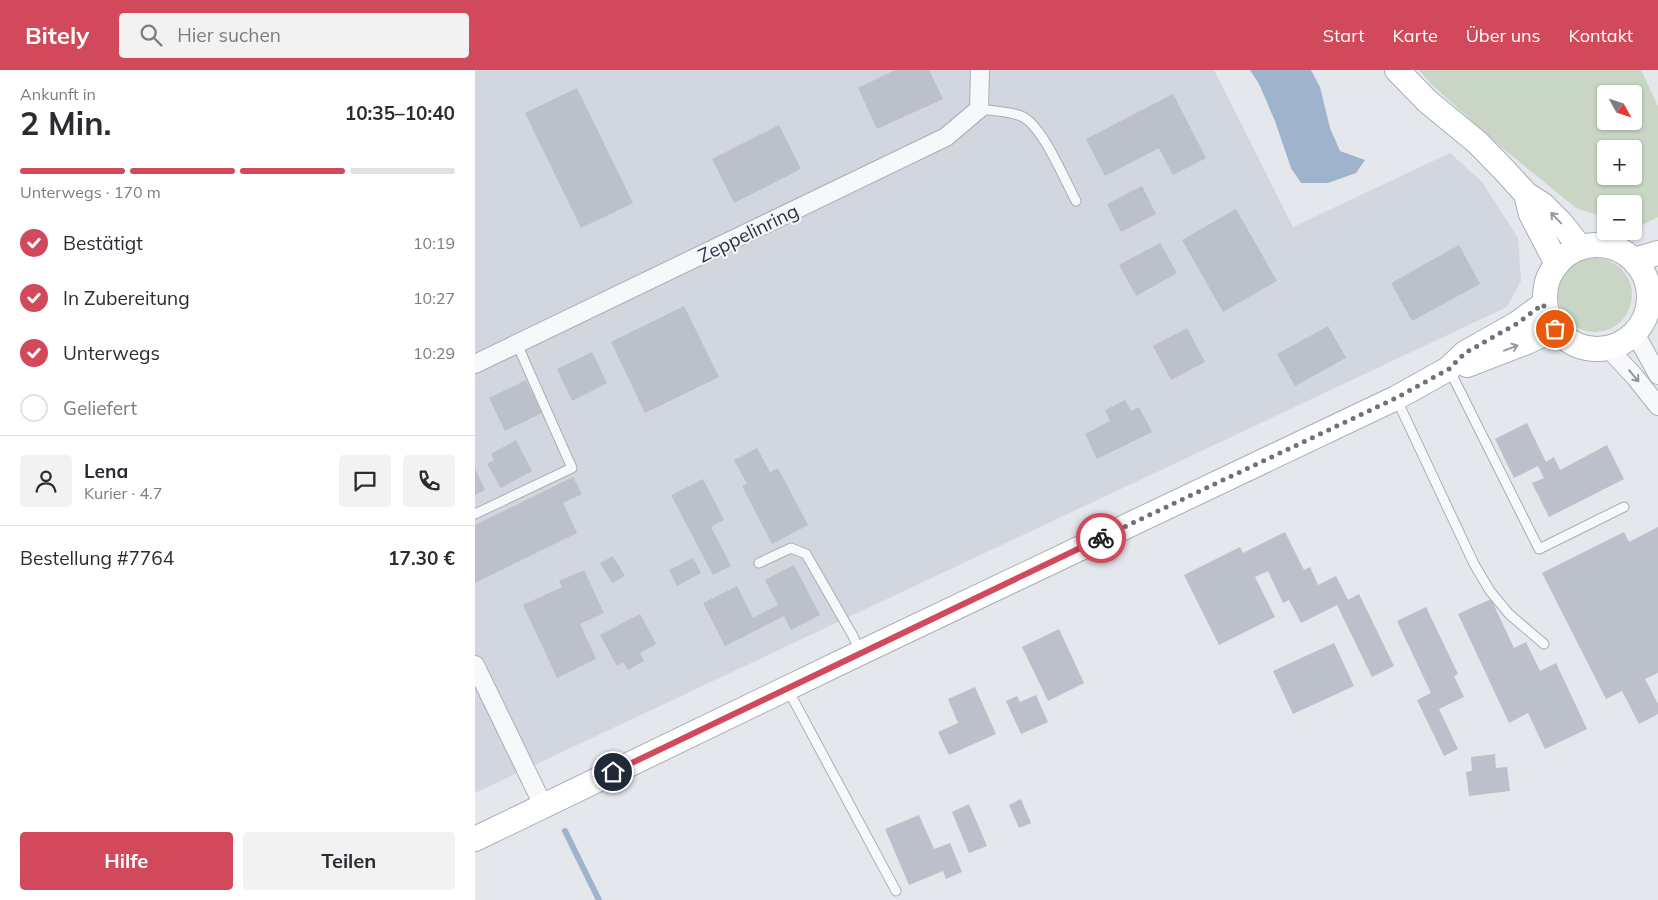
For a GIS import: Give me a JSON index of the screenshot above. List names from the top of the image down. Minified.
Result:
{"streets":{"street":["Zeppelinring"]},"north":"bottom right","page":{"header":"Bitely","search":"Hier suchen","nav":["Start","Karte","Über uns","Kontakt"],"heading":["2 Min.","Ankunft in","10:35–10:40"],"panel":["Lena","Kurier · 4.7","Bestellung #7764","17.30 €"],"map_buttons":["+","−"],"bar":"Unterwegs · 170 m","list":[["Bestätigt","10:19"],["In Zubereitung","10:27"],["Unterwegs","10:29"],"Geliefert"],"buttons":["Hilfe","Teilen"]}}
